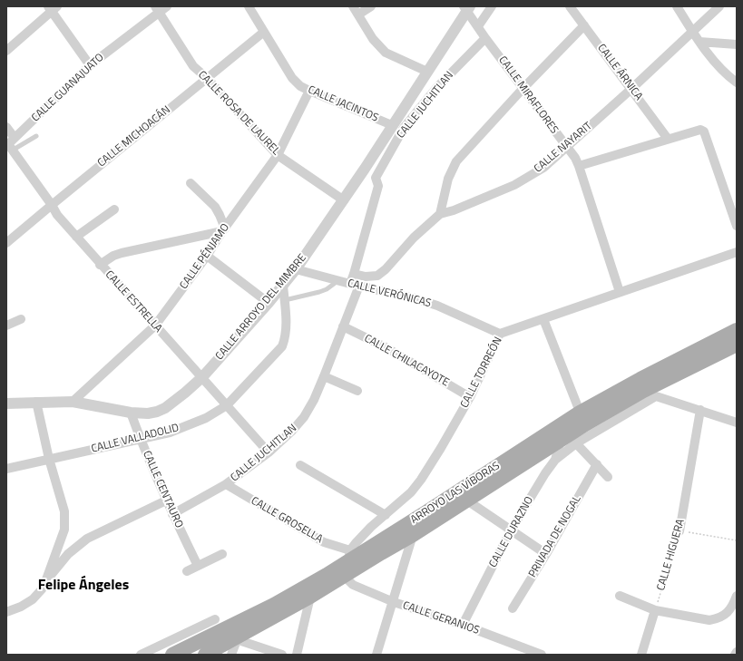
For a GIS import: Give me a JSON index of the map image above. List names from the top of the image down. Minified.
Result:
{"streets":{"main road":["ARROYO LAS VÍBORAS"],"street":["CALLE ÁRNICA","CALLE GUANAJUATO","CALLE MIRAFLORES","CALLE JACINTOS","CALLE JUCHITLAN","CALLE ROSA DE LAUREL","CALLE MICHOACÁN","CALLE NAYARIT","CALLE PÉNJAMO","CALLE VERÓNICAS","CALLE ESTRELLA","CALLE ARROYO DEL MIMBRE","CALLE CHILACAYOTE","CALLE TORREÓN","CALLE VALLADOLID","CALLE CENTAURO","CALLE GROSELLA","CALLE DURAZNO","PRIVADA DE NOGAL","CALLE HIGUERA","CALLE GERANIOS"]},"crossings":[["CALLE ÁRNICA","CALLE NAYARIT"],["CALLE GUANAJUATO","CALLE ROSA DE LAUREL"],["CALLE GUANAJUATO","CALLE ESTRELLA"],["CALLE MIRAFLORES","CALLE JUCHITLAN"],["CALLE MIRAFLORES","CALLE NAYARIT"],["CALLE MIRAFLORES","CALLE ARROYO DEL MIMBRE"],["CALLE MIRAFLORES","CALLE TORREÓN"],["CALLE JACINTOS","CALLE MICHOACÁN"],["CALLE JACINTOS","CALLE PÉNJAMO"],["CALLE JACINTOS","CALLE ARROYO DEL MIMBRE"],["CALLE JUCHITLAN","CALLE NAYARIT"],["CALLE JUCHITLAN","CALLE VERÓNICAS"],["CALLE JUCHITLAN","CALLE ESTRELLA"],["CALLE JUCHITLAN","CALLE ARROYO DEL MIMBRE"],["CALLE JUCHITLAN","CALLE CHILACAYOTE"],["CALLE JUCHITLAN","CALLE CENTAURO"],["CALLE JUCHITLAN","CALLE GROSELLA"],["CALLE ROSA DE LAUREL","CALLE MICHOACÁN"],["CALLE ROSA DE LAUREL","CALLE PÉNJAMO"],["CALLE ROSA DE LAUREL","CALLE ARROYO DEL MIMBRE"],["CALLE MICHOACÁN","CALLE ESTRELLA"],["CALLE PÉNJAMO","CALLE ESTRELLA"],["CALLE PÉNJAMO","CALLE ARROYO DEL MIMBRE"],["CALLE VERÓNICAS","CALLE ARROYO DEL MIMBRE"],["CALLE VERÓNICAS","CALLE TORREÓN"],["CALLE ESTRELLA","CALLE ARROYO DEL MIMBRE"],["CALLE ESTRELLA","CALLE VALLADOLID"],["CALLE ARROYO DEL MIMBRE","CALLE VALLADOLID"],["CALLE ARROYO DEL MIMBRE","CALLE CENTAURO"],["CALLE CHILACAYOTE","CALLE TORREÓN"],["CALLE TORREÓN","ARROYO LAS VÍBORAS"],["CALLE TORREÓN","CALLE GROSELLA"],["CALLE TORREÓN","CALLE GERANIOS"],["CALLE VALLADOLID","CALLE CENTAURO"],["ARROYO LAS VÍBORAS","CALLE GROSELLA"],["ARROYO LAS VÍBORAS","CALLE DURAZNO"],["ARROYO LAS VÍBORAS","CALLE GERANIOS"],["CALLE GROSELLA","CALLE GERANIOS"],["CALLE DURAZNO","CALLE GERANIOS"]],"districts":["Felipe Ángeles"]}
